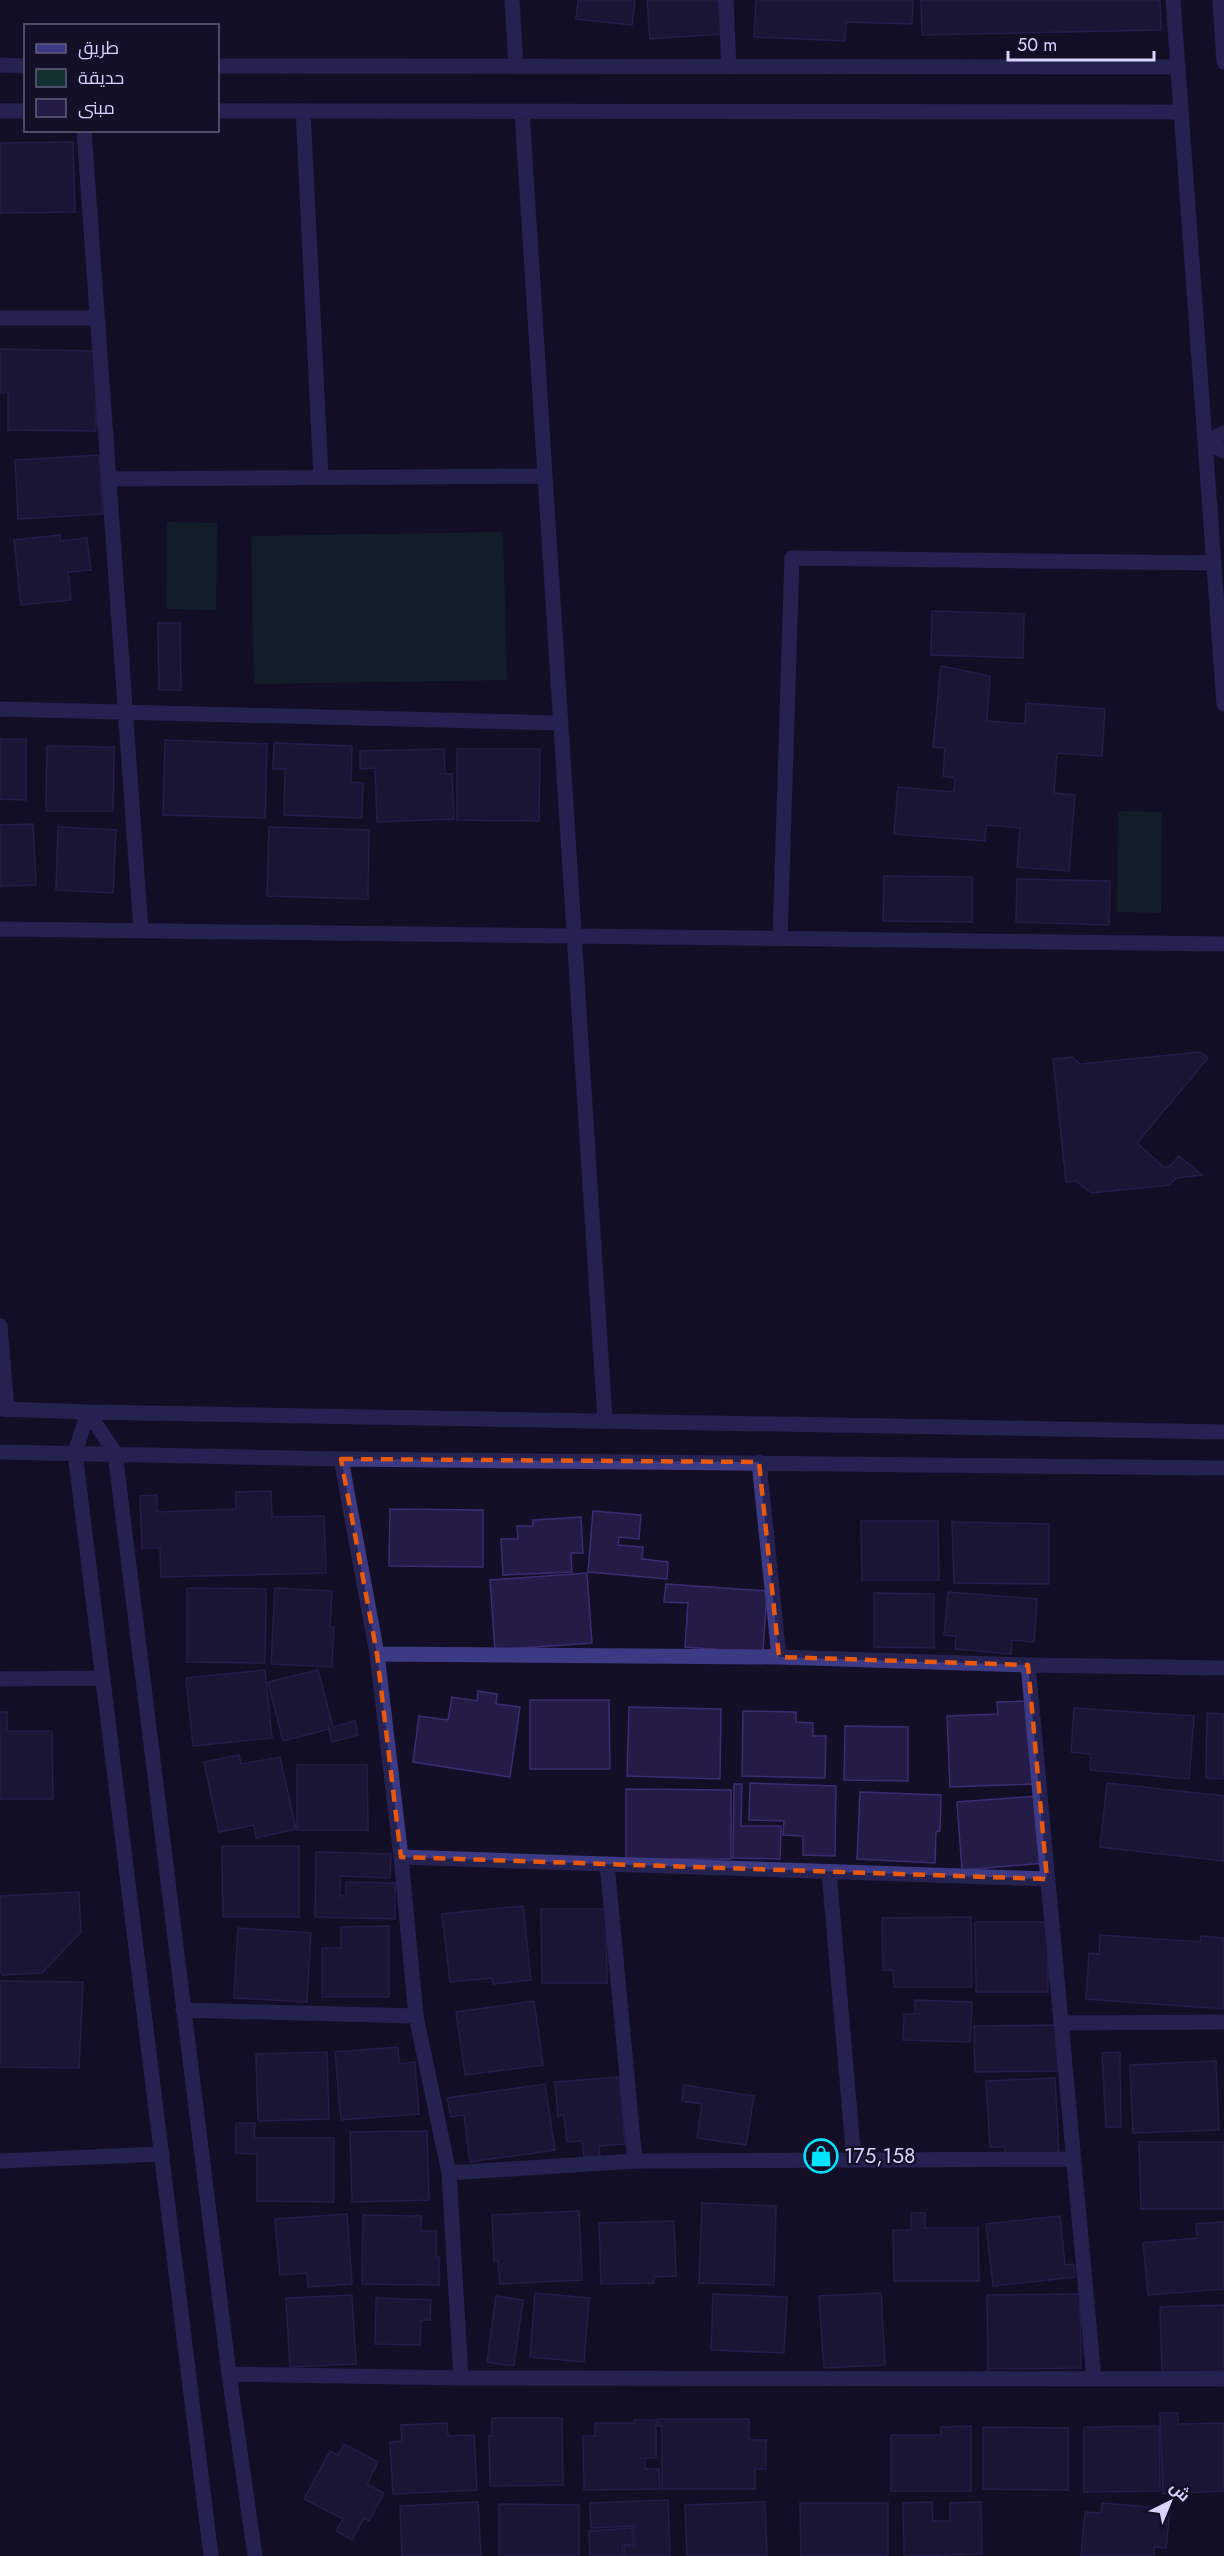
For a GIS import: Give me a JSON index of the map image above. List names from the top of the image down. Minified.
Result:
{"places":{"shop":["175,158"]},"legend":["طريق","حديقة","مبنى"],"scale_bar":"50 m","north":"top right"}
